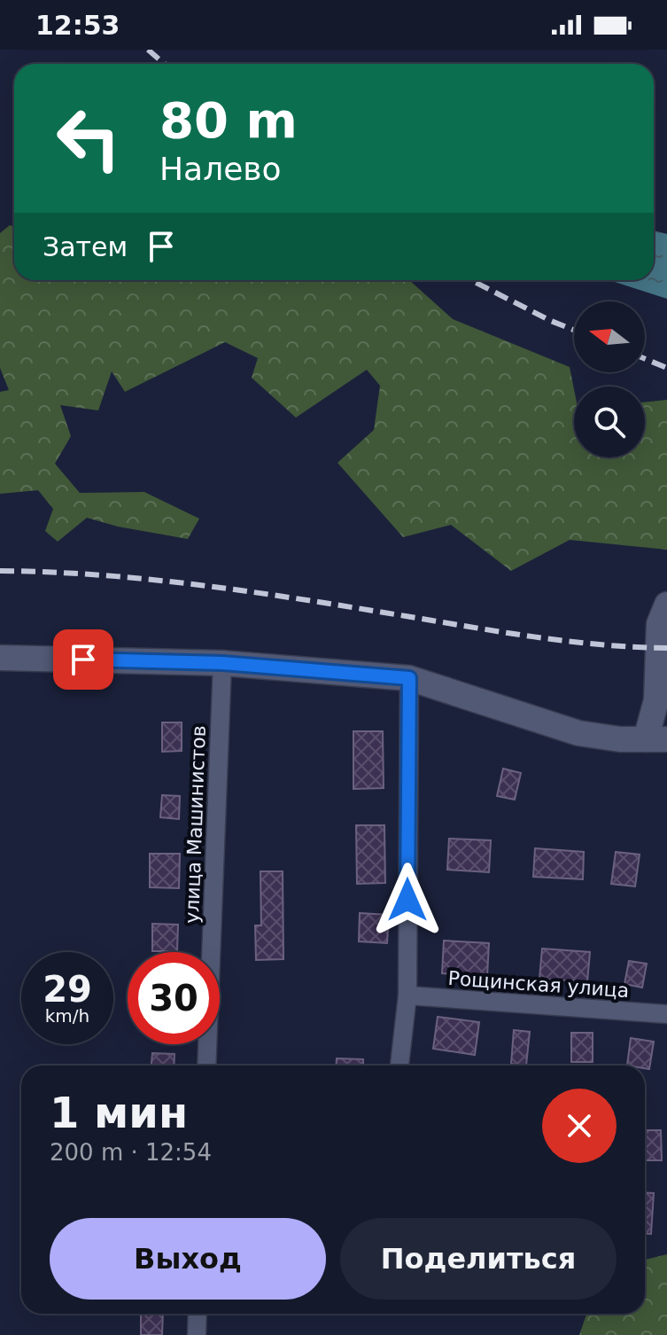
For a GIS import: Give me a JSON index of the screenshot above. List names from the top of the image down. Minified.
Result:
{"streets":{"street":["улица Машинистов","Рощинская улица"]},"north":"left","page":{"status":"12:53","turn":["80 m","Налево"],"then":"Затем","speed":"29 km/h","limit":"30","heading":["1 мин","200 m · 12:54"],"buttons":["Выход","Поделиться"]}}
